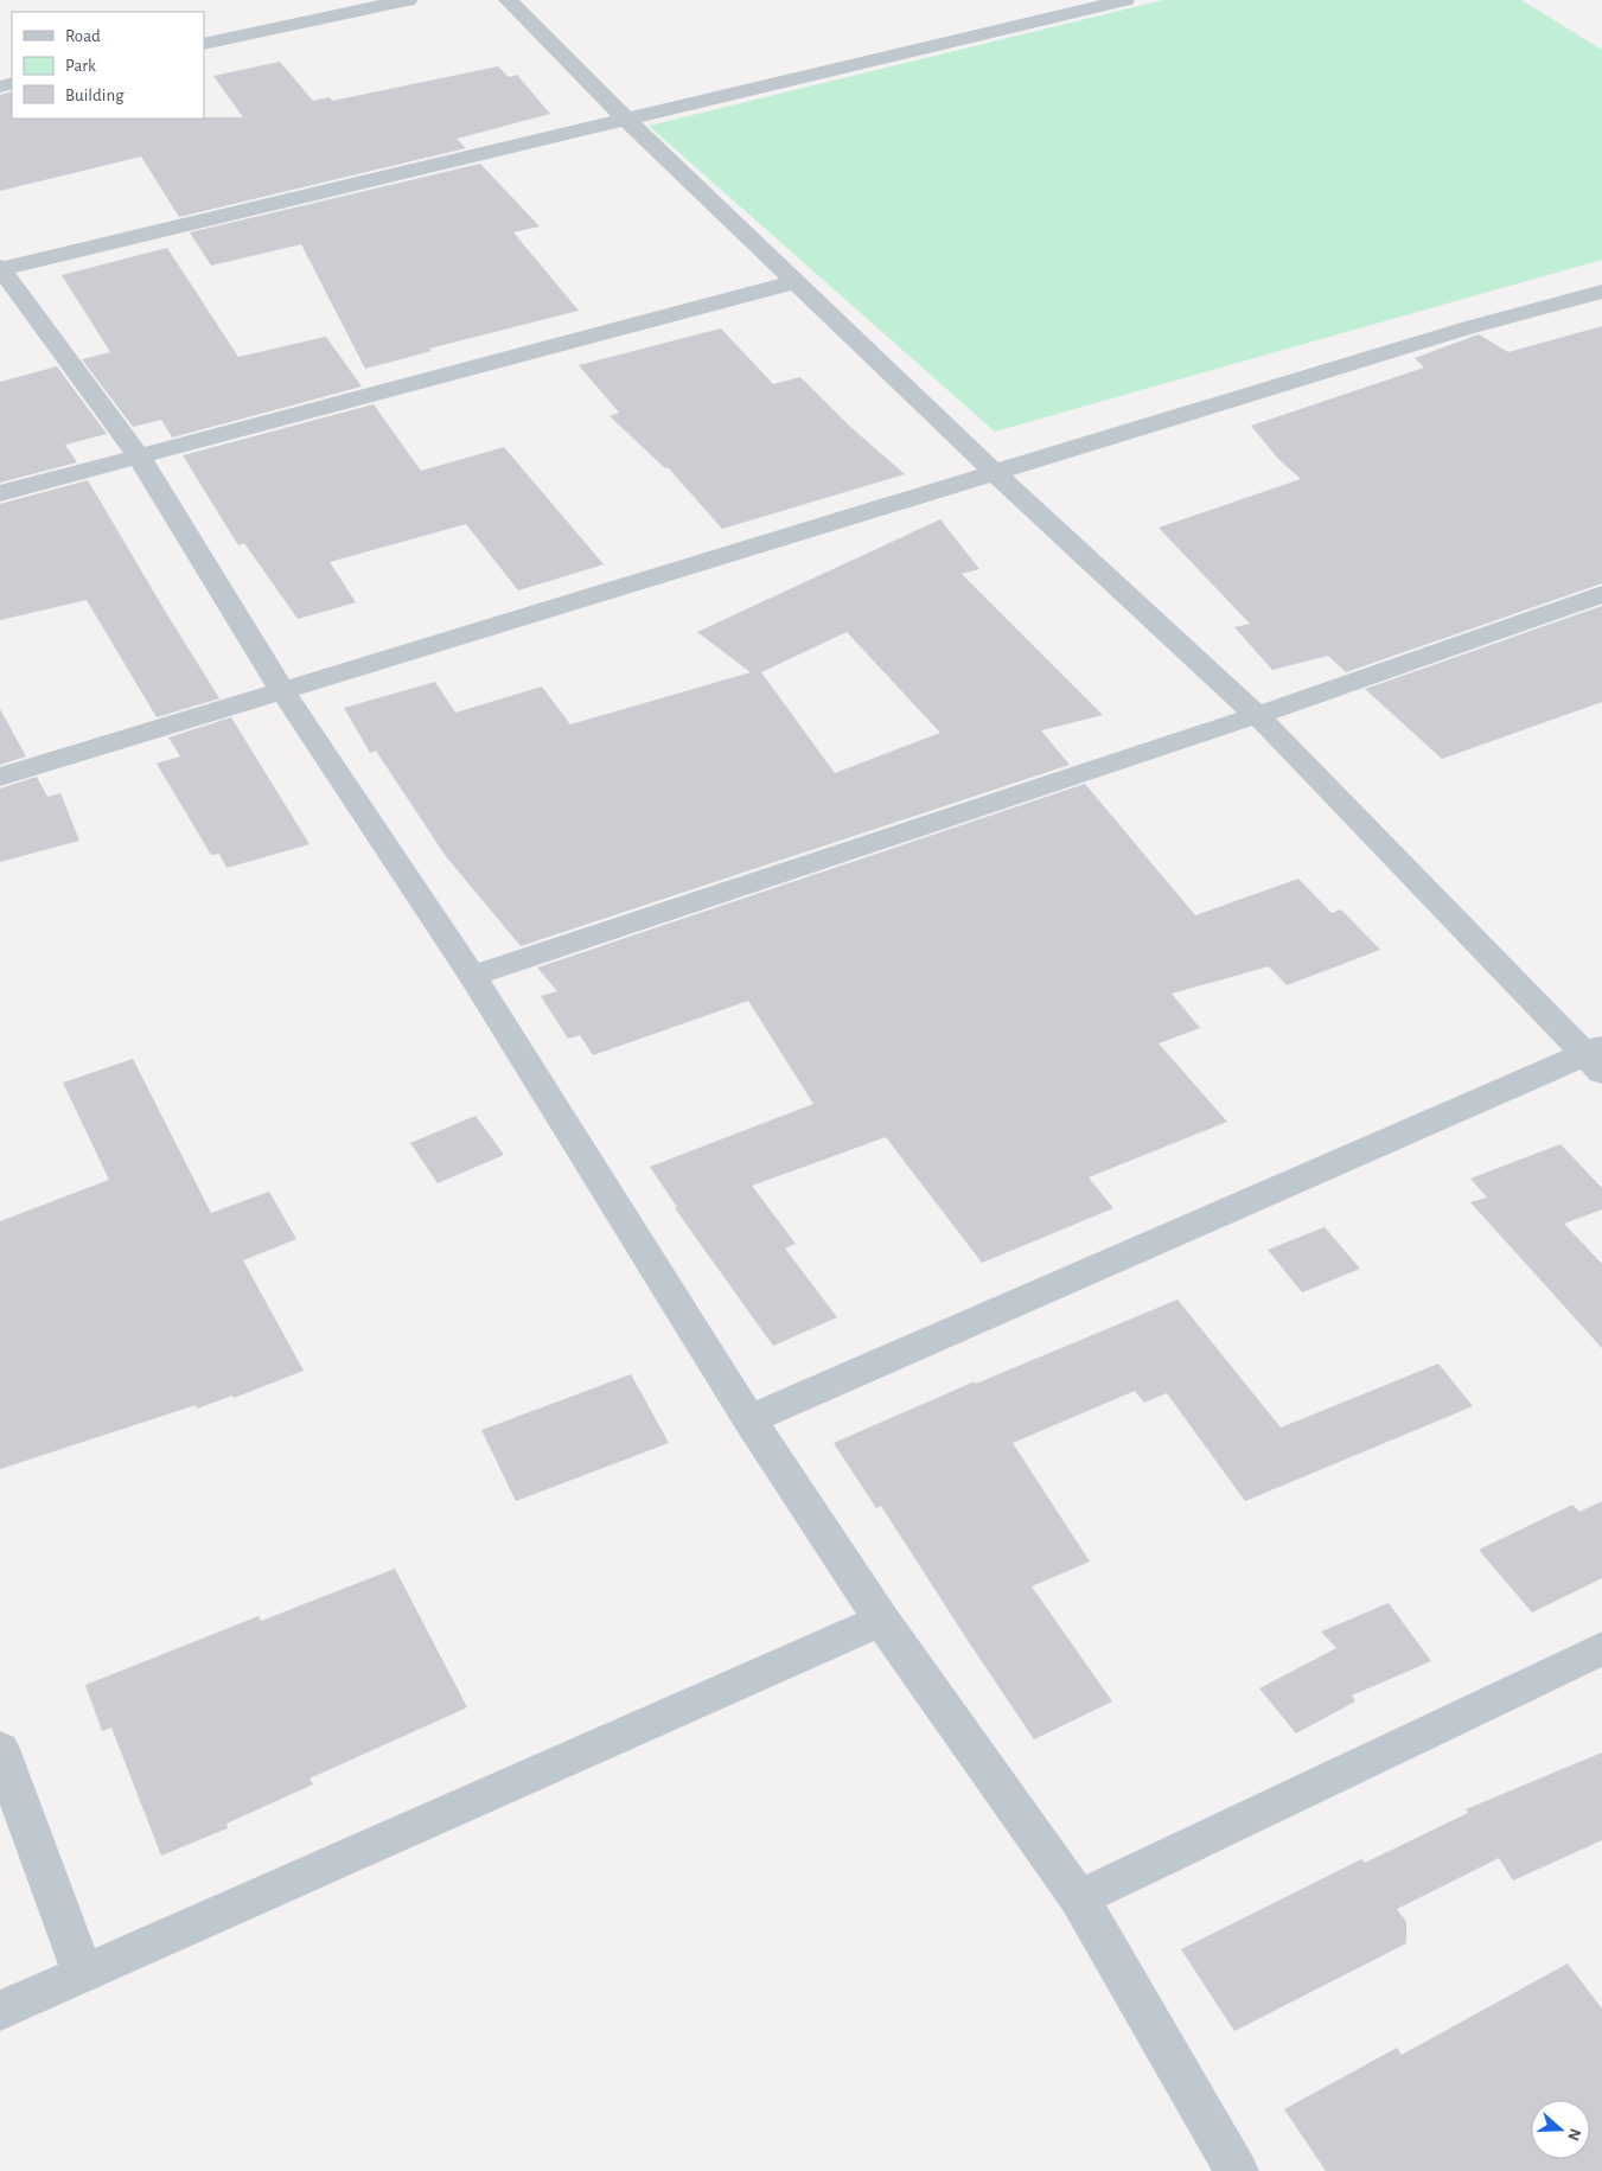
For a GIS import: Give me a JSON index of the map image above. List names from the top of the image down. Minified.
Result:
{"legend":["Road","Park","Building"],"north":"right"}
